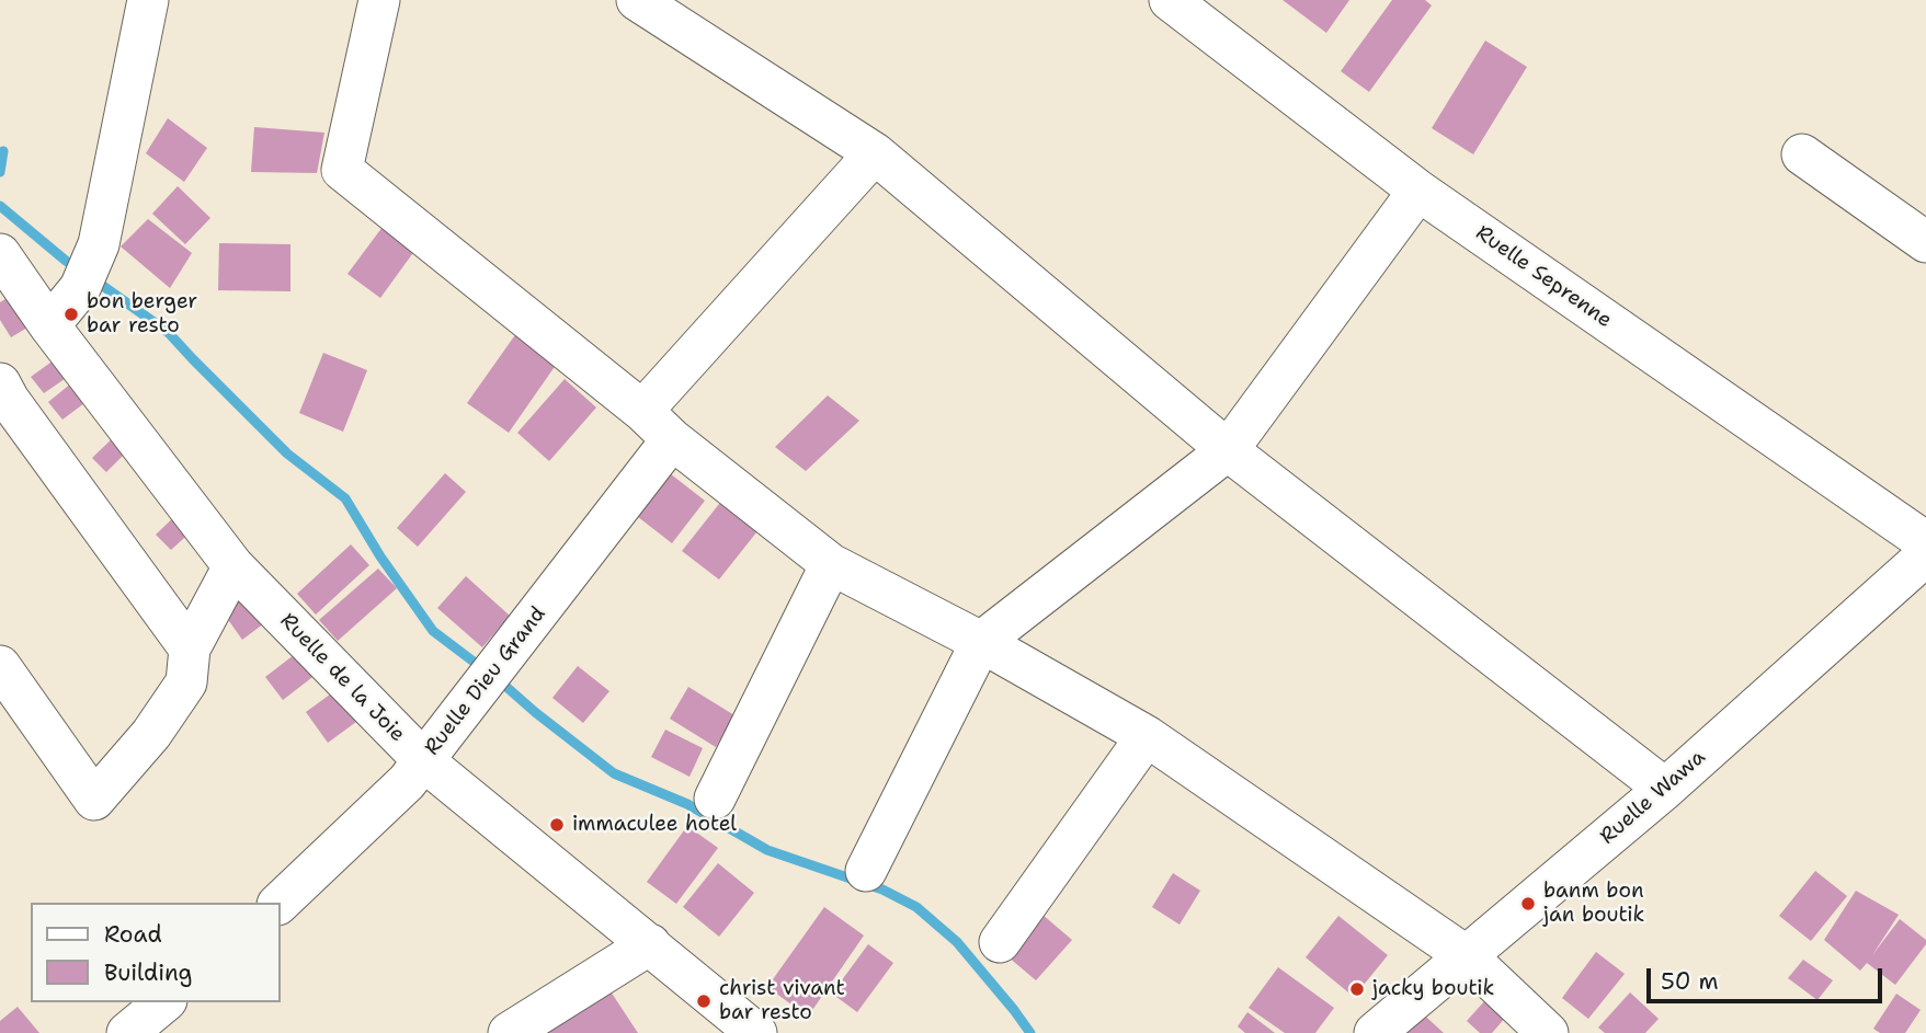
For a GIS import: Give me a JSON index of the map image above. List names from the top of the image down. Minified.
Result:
{"streets":{"street":["Ruelle Seprenne","Ruelle de la Joie","Ruelle Dieu Grand","Ruelle Wawa"]},"crossings":[["Ruelle de la Joie","Ruelle Dieu Grand"]],"places":["bon berger bar resto","immaculee hotel","banm bon jan boutik","jacky boutik","christ vivant bar resto"],"legend":["Road","Building"],"scale_bar":"50 m"}
